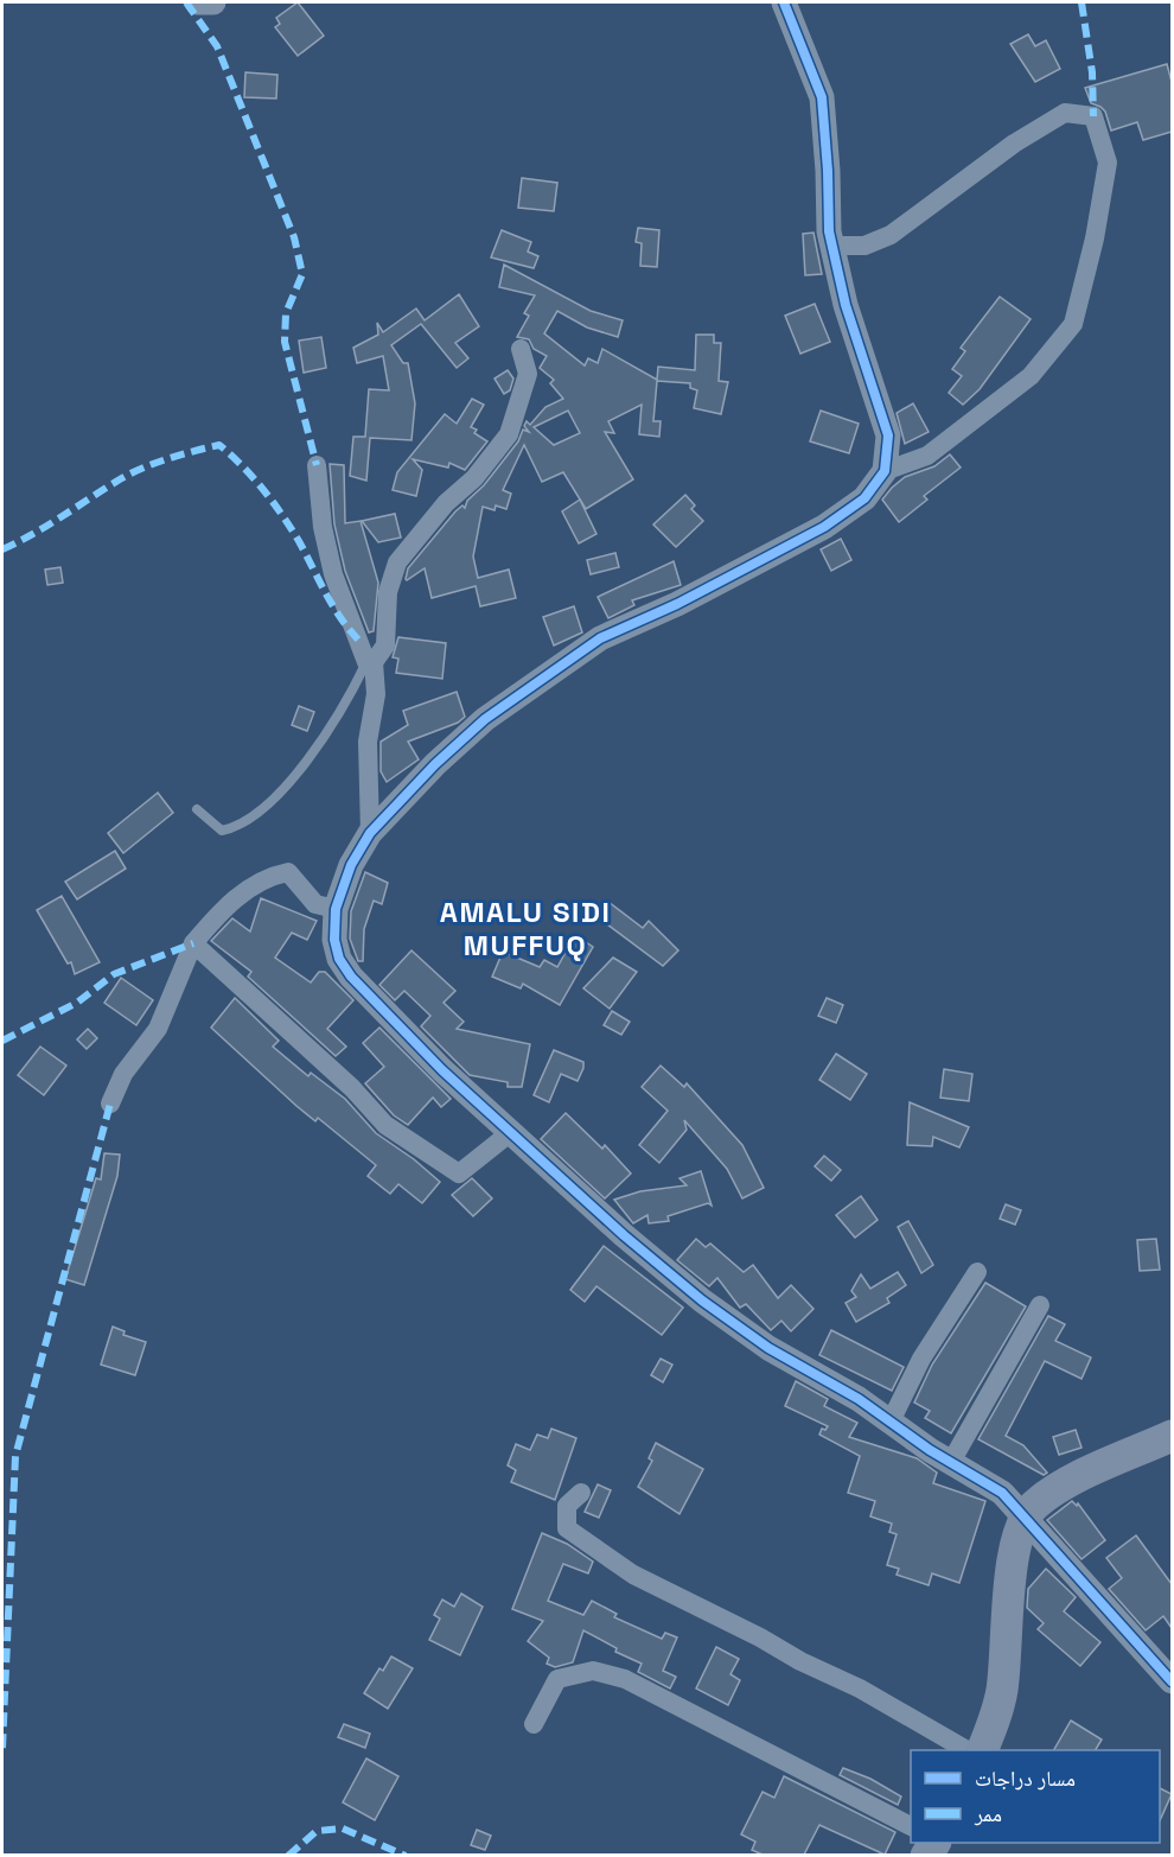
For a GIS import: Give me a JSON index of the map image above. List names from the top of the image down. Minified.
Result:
{"districts":["AMALU SIDI MUFFUQ"],"legend":["مسار دراجات","ممر"]}
